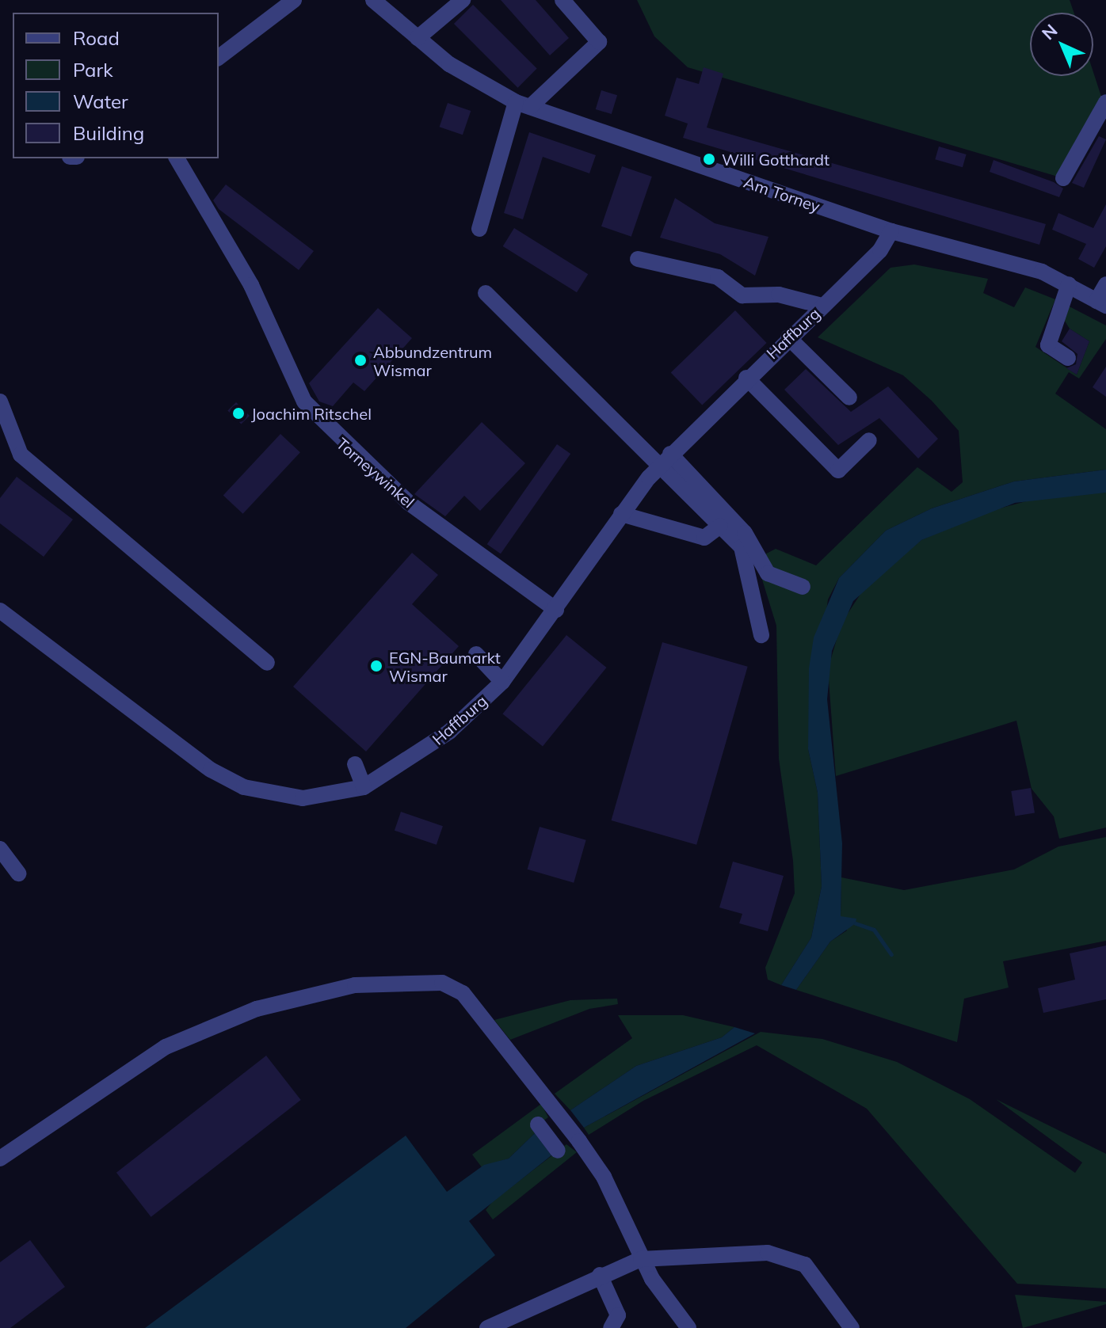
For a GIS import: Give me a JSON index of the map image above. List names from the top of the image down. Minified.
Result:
{"streets":{"street":["Am Torney","Haffburg","Torneywinkel"]},"crossings":[["Am Torney","Haffburg"],["Haffburg","Torneywinkel"]],"places":["Willi Gotthardt","Abbundzentrum Wismar","Joachim Ritschel","EGN-Baumarkt Wismar"],"legend":["Road","Park","Water","Building"],"north":"top left"}
